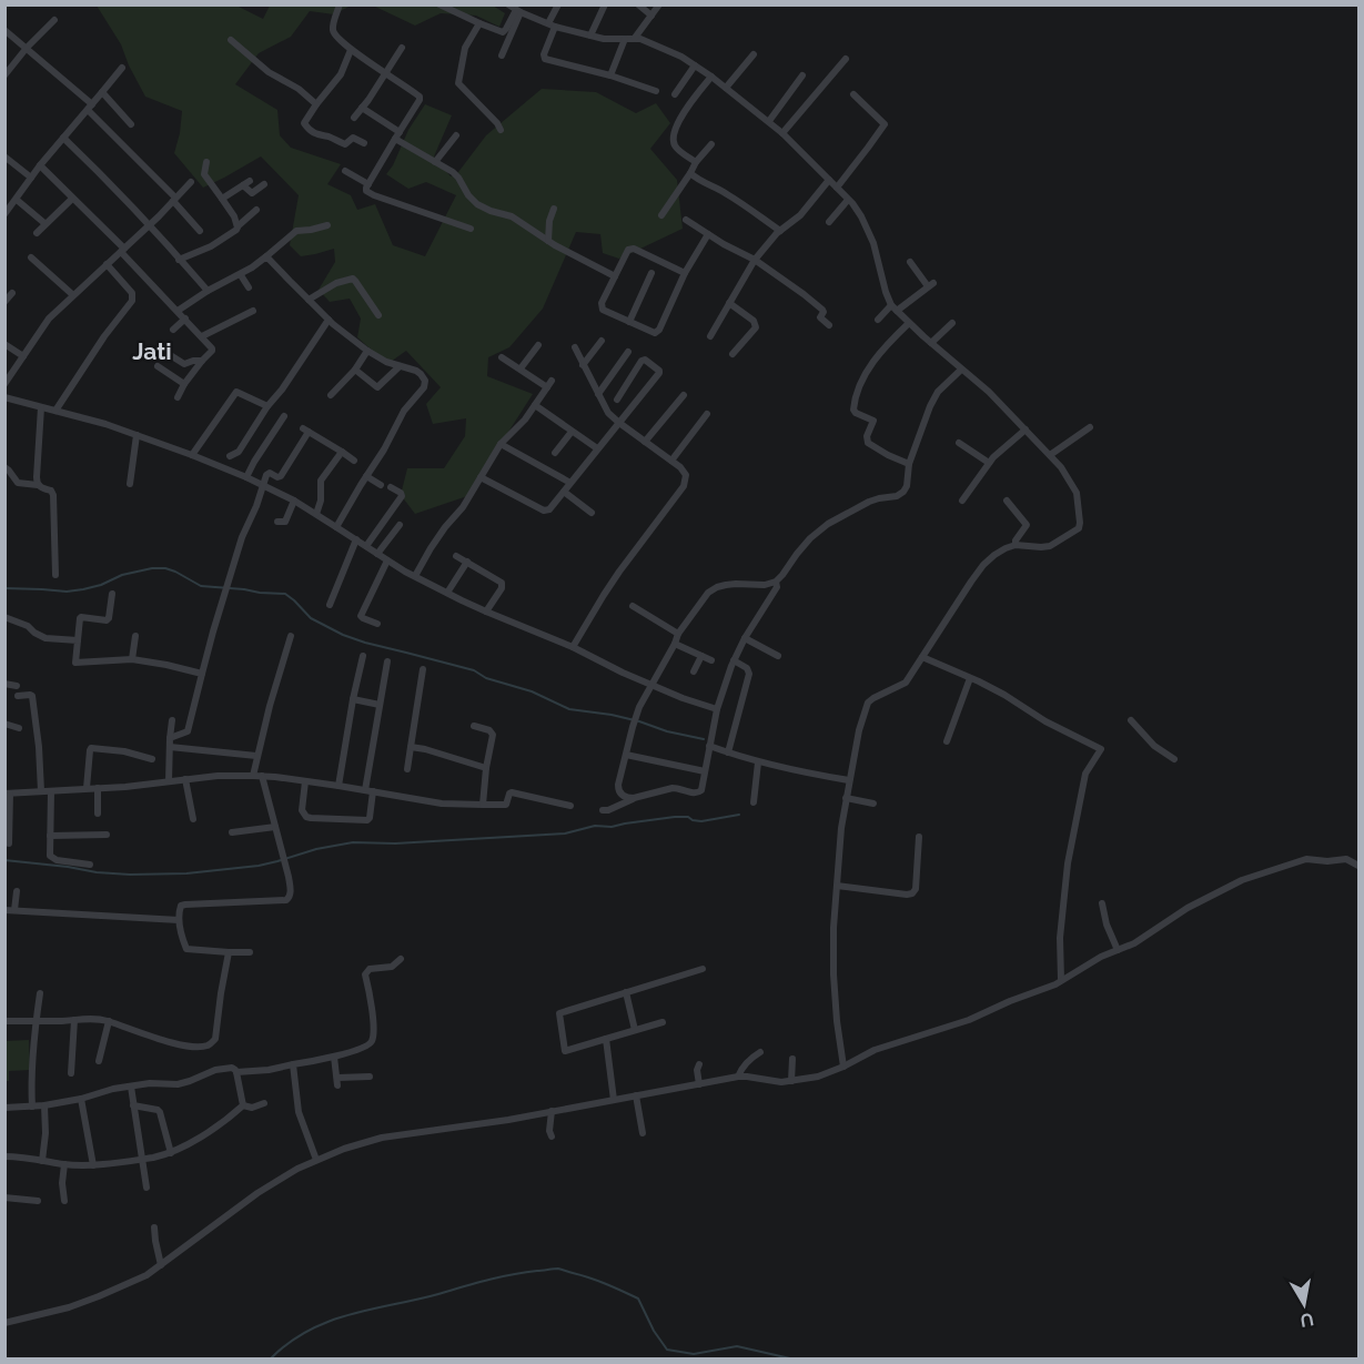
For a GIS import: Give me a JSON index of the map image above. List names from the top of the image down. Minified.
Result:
{"districts":["Jati"],"north":"bottom"}
